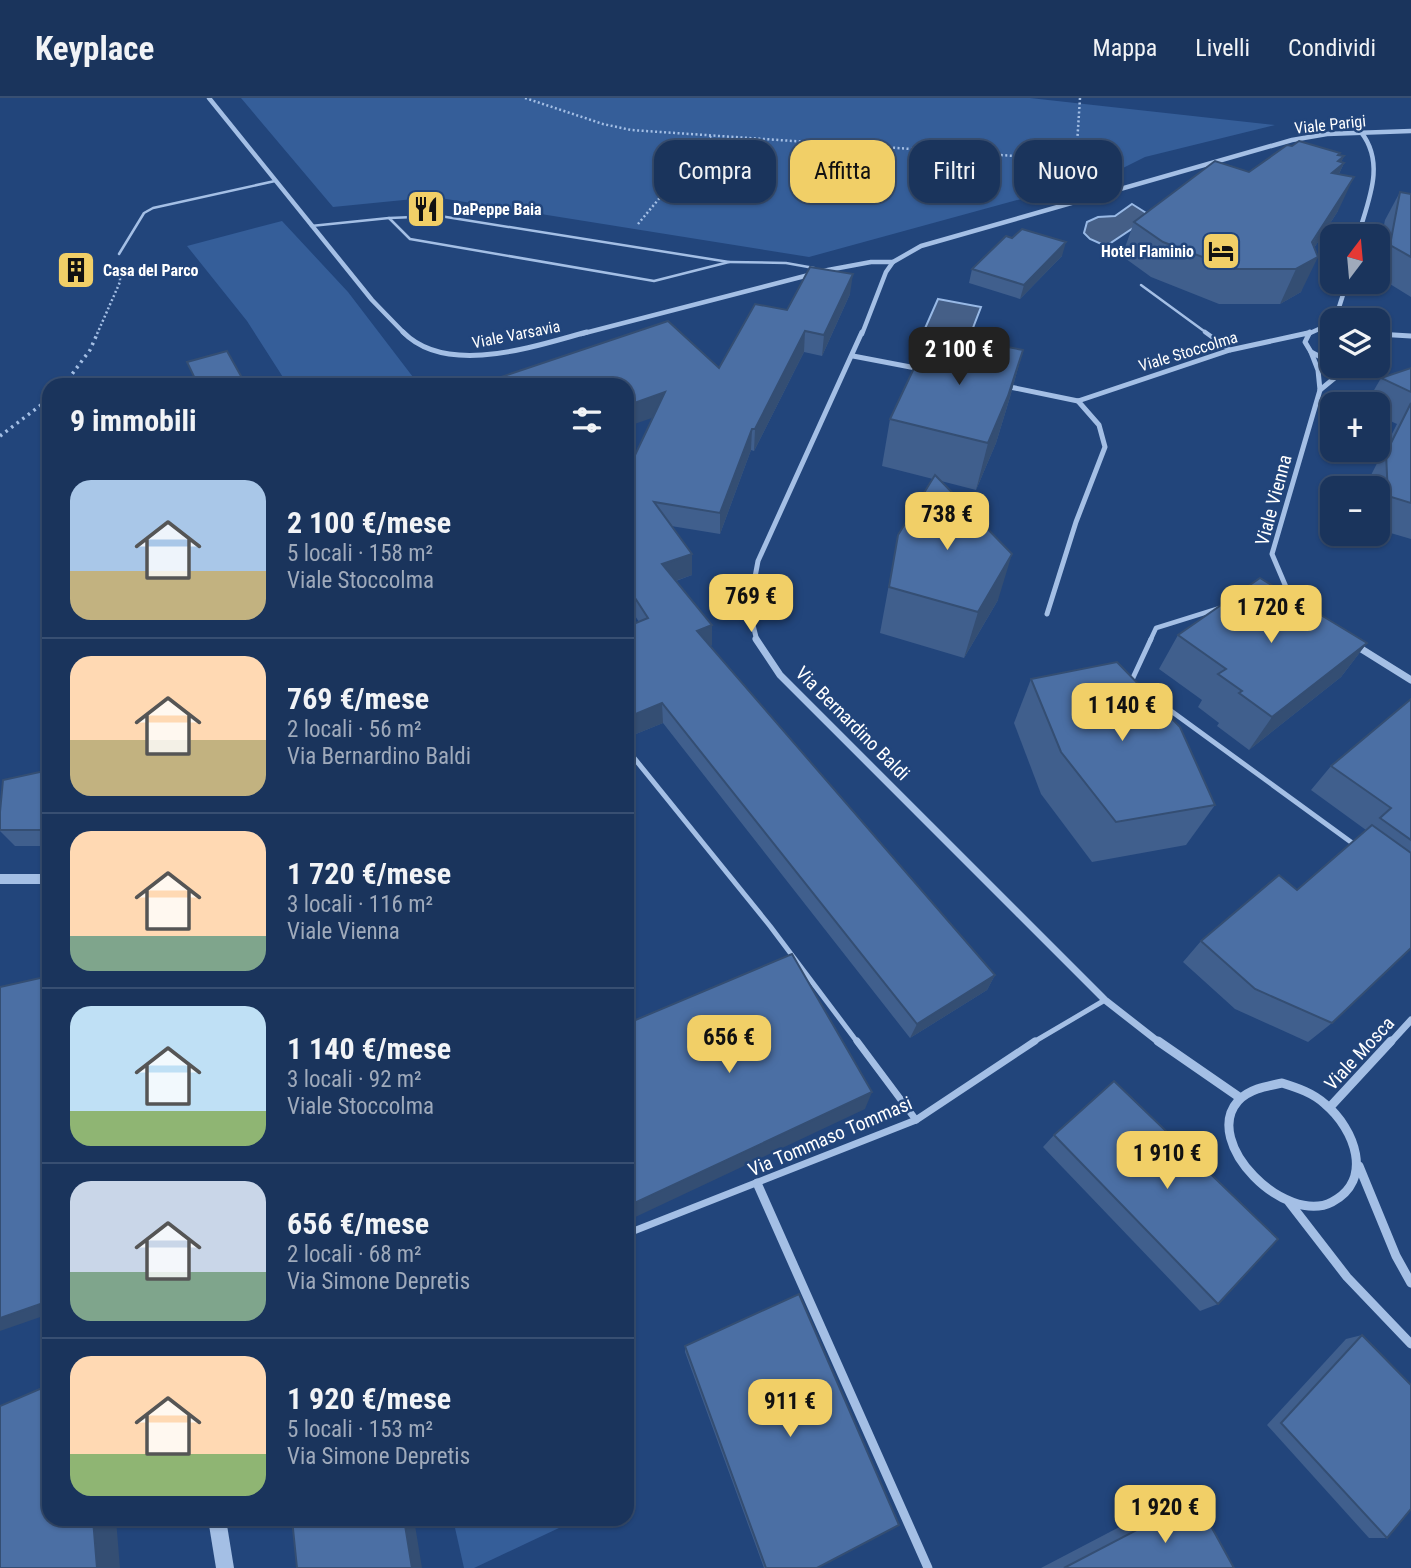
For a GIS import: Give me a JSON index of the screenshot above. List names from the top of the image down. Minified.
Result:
{"streets":{"street":["Viale Parigi","Viale Varsavia","Viale Stoccolma","Viale Vienna","Via Bernardino Baldi","Viale Mosca"],"lane":["Via Tommaso Tommasi"]},"crossings":[["Viale Parigi","Viale Varsavia"],["Viale Parigi","Via Bernardino Baldi"],["Viale Varsavia","Via Bernardino Baldi"],["Via Bernardino Baldi","Viale Mosca"],["Via Bernardino Baldi","Via Tommaso Tommasi"]],"places":{"restaurant":["DaPeppe Baia"],"hotel":["Hotel Flaminio"],"building":["Casa del Parco"]},"north":"top","page":{"header":"Keyplace","nav":["Mappa","Livelli","Condividi"],"chip":["Compra","Affitta","Filtri","Nuovo"],"map_buttons":["+","−"],"price":["2 100 €","738 €","769 €","1 720 €","1 140 €","656 €","1 910 €","911 €","1 920 €"],"heading":"9 immobili","list":[{"name":"2 100 €/mese","note":"5 locali · 158 m² · Viale Stoccolma"},{"name":"769 €/mese","note":"2 locali · 56 m² · Via Bernardino Baldi"},{"name":"1 720 €/mese","note":"3 locali · 116 m² · Viale Vienna"},{"name":"1 140 €/mese","note":"3 locali · 92 m² · Viale Stoccolma"},{"name":"656 €/mese","note":"2 locali · 68 m² · Via Simone Depretis"},{"name":"1 920 €/mese","note":"5 locali · 153 m² · Via Simone Depretis"}]}}
